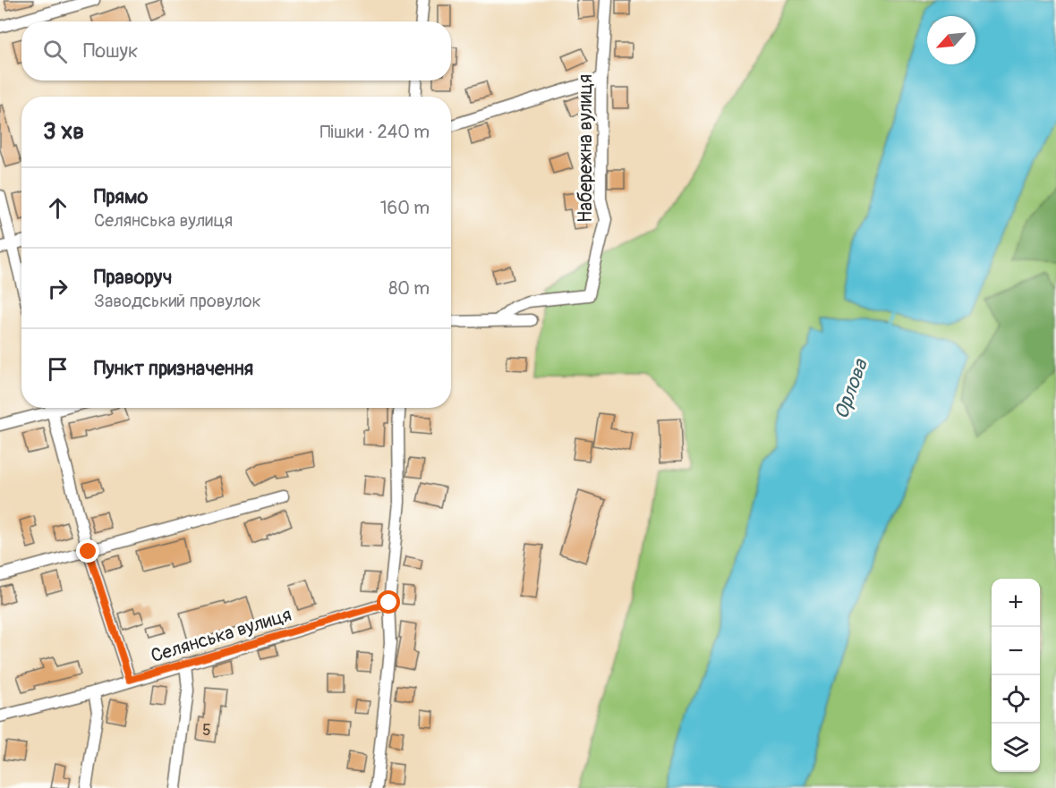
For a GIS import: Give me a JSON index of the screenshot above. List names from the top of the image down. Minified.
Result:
{"streets":{"street":["Набережна вулиця","Селянська вулиця"]},"water":["Орлова"],"house_numbers":["5"],"north":"bottom left","page":{"search":"Пошук","heading":["3 хв","Пішки · 240 m"],"list":[["Прямо","Селянська вулиця","160 m"],["Праворуч","Заводський провулок","80 m"],"Пункт призначення"],"map_buttons":["+","−"]}}
